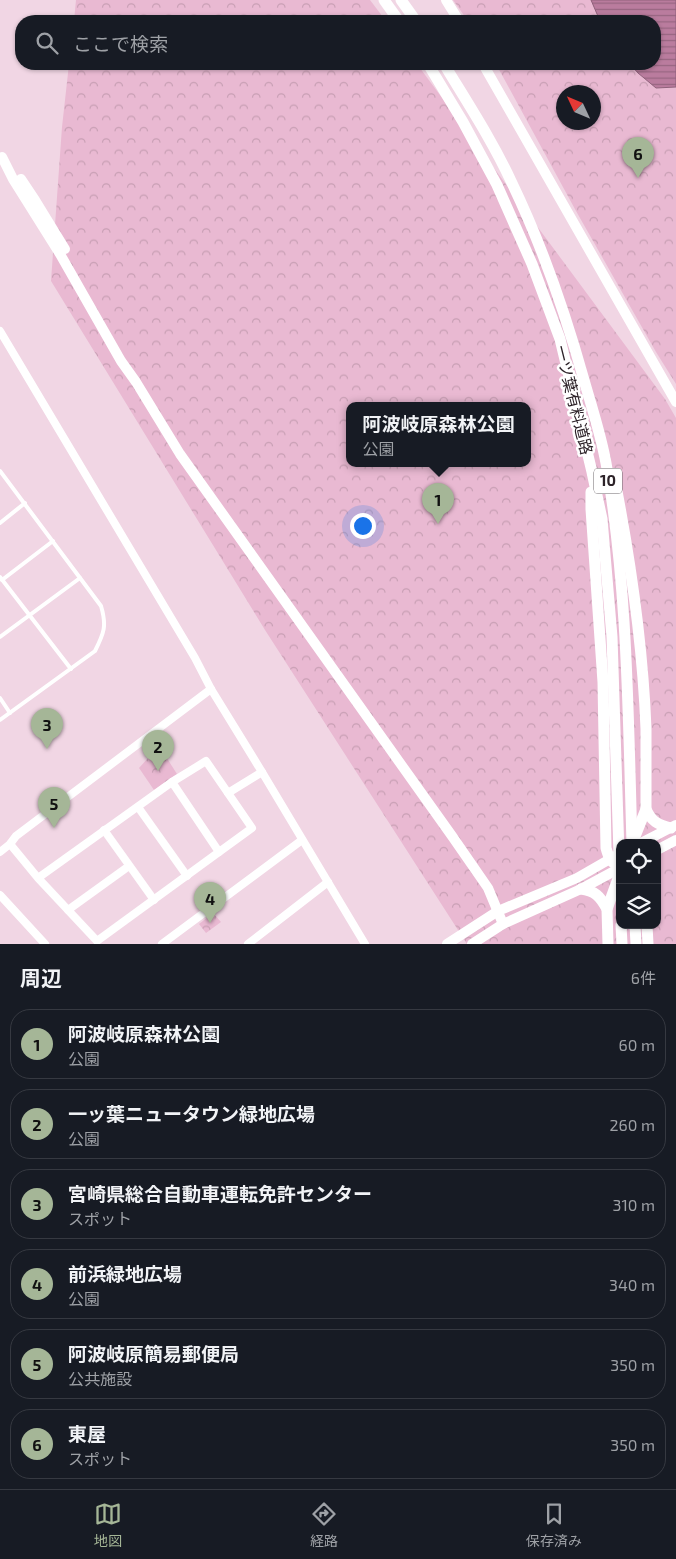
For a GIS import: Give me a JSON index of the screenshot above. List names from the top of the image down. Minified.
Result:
{"streets":{"main road":["一ツ葉有料道路","10"]},"north":"top left","page":{"search":"ここで検索","pins":["6","1","3","2","5","4"],"popup":["阿波岐原森林公園","公園"],"heading":["周辺","6件"],"list":[{"mark":"1","name":"阿波岐原森林公園","note":"公園","value":"60 m"},{"mark":"2","name":"一ッ葉ニュータウン緑地広場","note":"公園","value":"260 m"},{"mark":"3","name":"宮崎県総合自動車運転免許センター","note":"スポット","value":"310 m"},{"mark":"4","name":"前浜緑地広場","note":"公園","value":"340 m"},{"mark":"5","name":"阿波岐原簡易郵便局","note":"公共施設","value":"350 m"},{"mark":"6","name":"東屋","note":"スポット","value":"350 m"}],"nav":["地図","経路","保存済み"]}}
